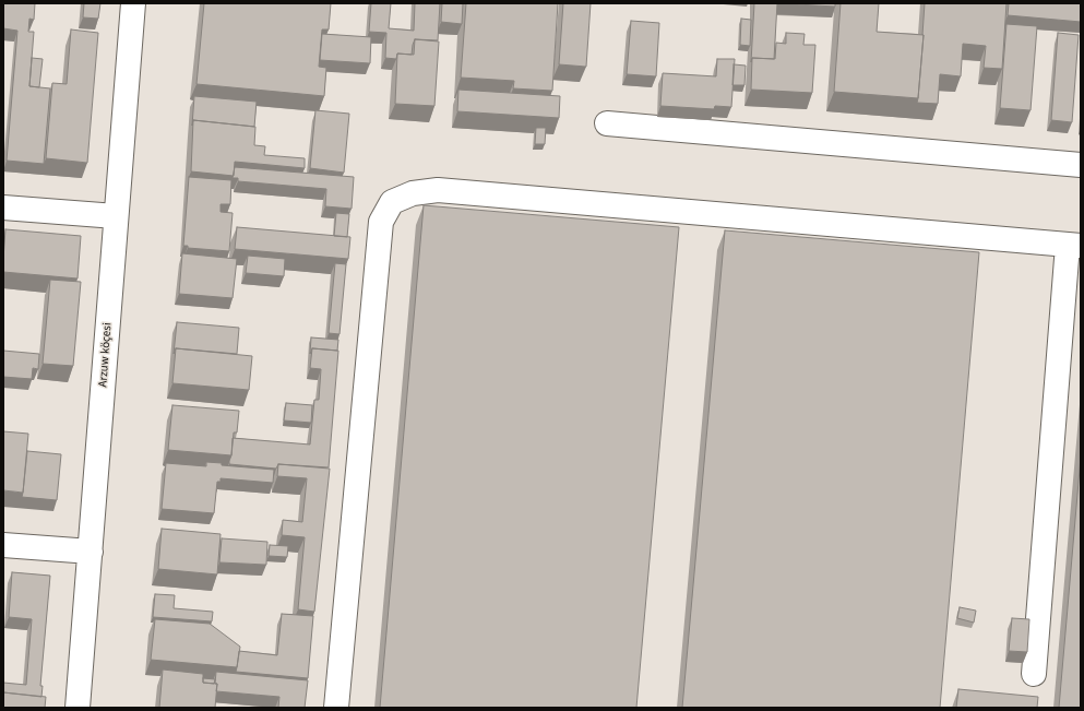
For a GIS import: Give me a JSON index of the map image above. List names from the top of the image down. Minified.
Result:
{"streets":{"street":["Arzuw köçesi"]}}
